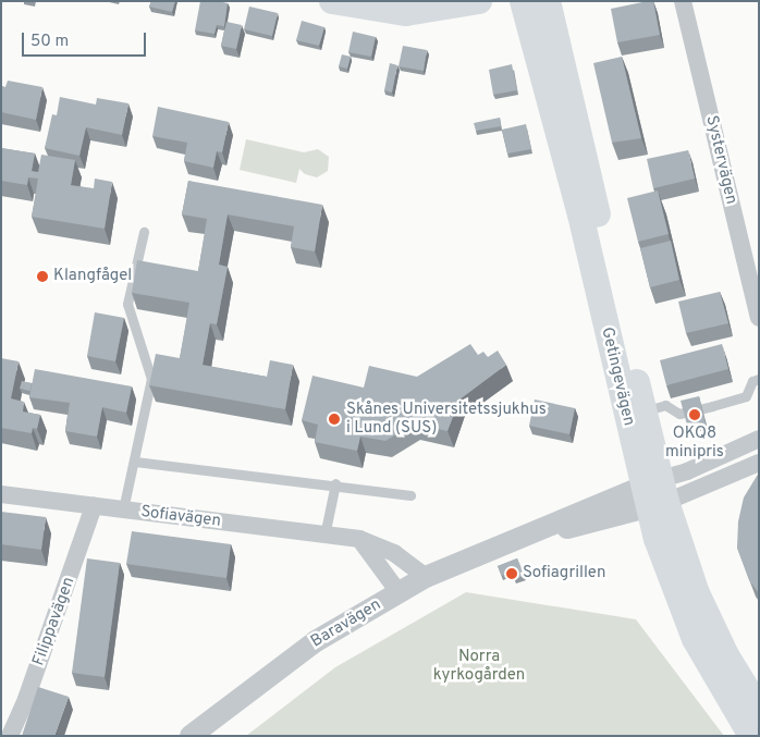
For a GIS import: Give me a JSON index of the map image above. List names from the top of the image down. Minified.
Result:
{"streets":{"main road":["Getingevägen"],"street":["Systervägen","Sofiavägen","Filippavägen","Baravägen"]},"crossings":[["Getingevägen","Baravägen"],["Sofiavägen","Filippavägen"],["Sofiavägen","Baravägen"]],"parks":["Norra kyrkogården"],"places":["Klangfågel","OKQ8 minipris","Skånes Universitetssjukhus i Lund (SUS)","Sofiagrillen"],"scale_bar":"50 m"}
